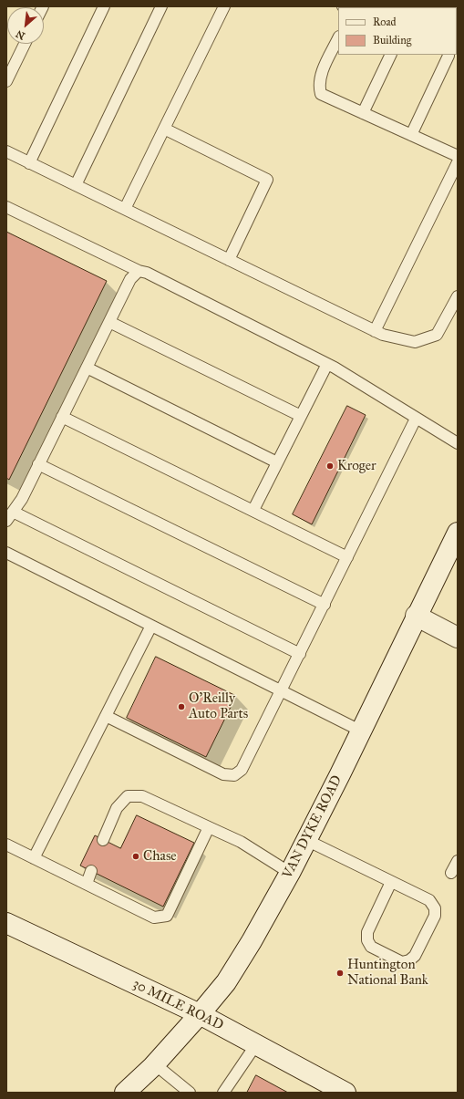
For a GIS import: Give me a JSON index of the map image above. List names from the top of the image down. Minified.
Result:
{"streets":{"main road":["VAN DYKE ROAD","30 MILE ROAD"]},"crossings":[["VAN DYKE ROAD","30 MILE ROAD"]],"places":["Kroger","O'Reilly Auto Parts","Chase","Huntington National Bank"],"legend":["Road","Building"],"north":"bottom left"}
